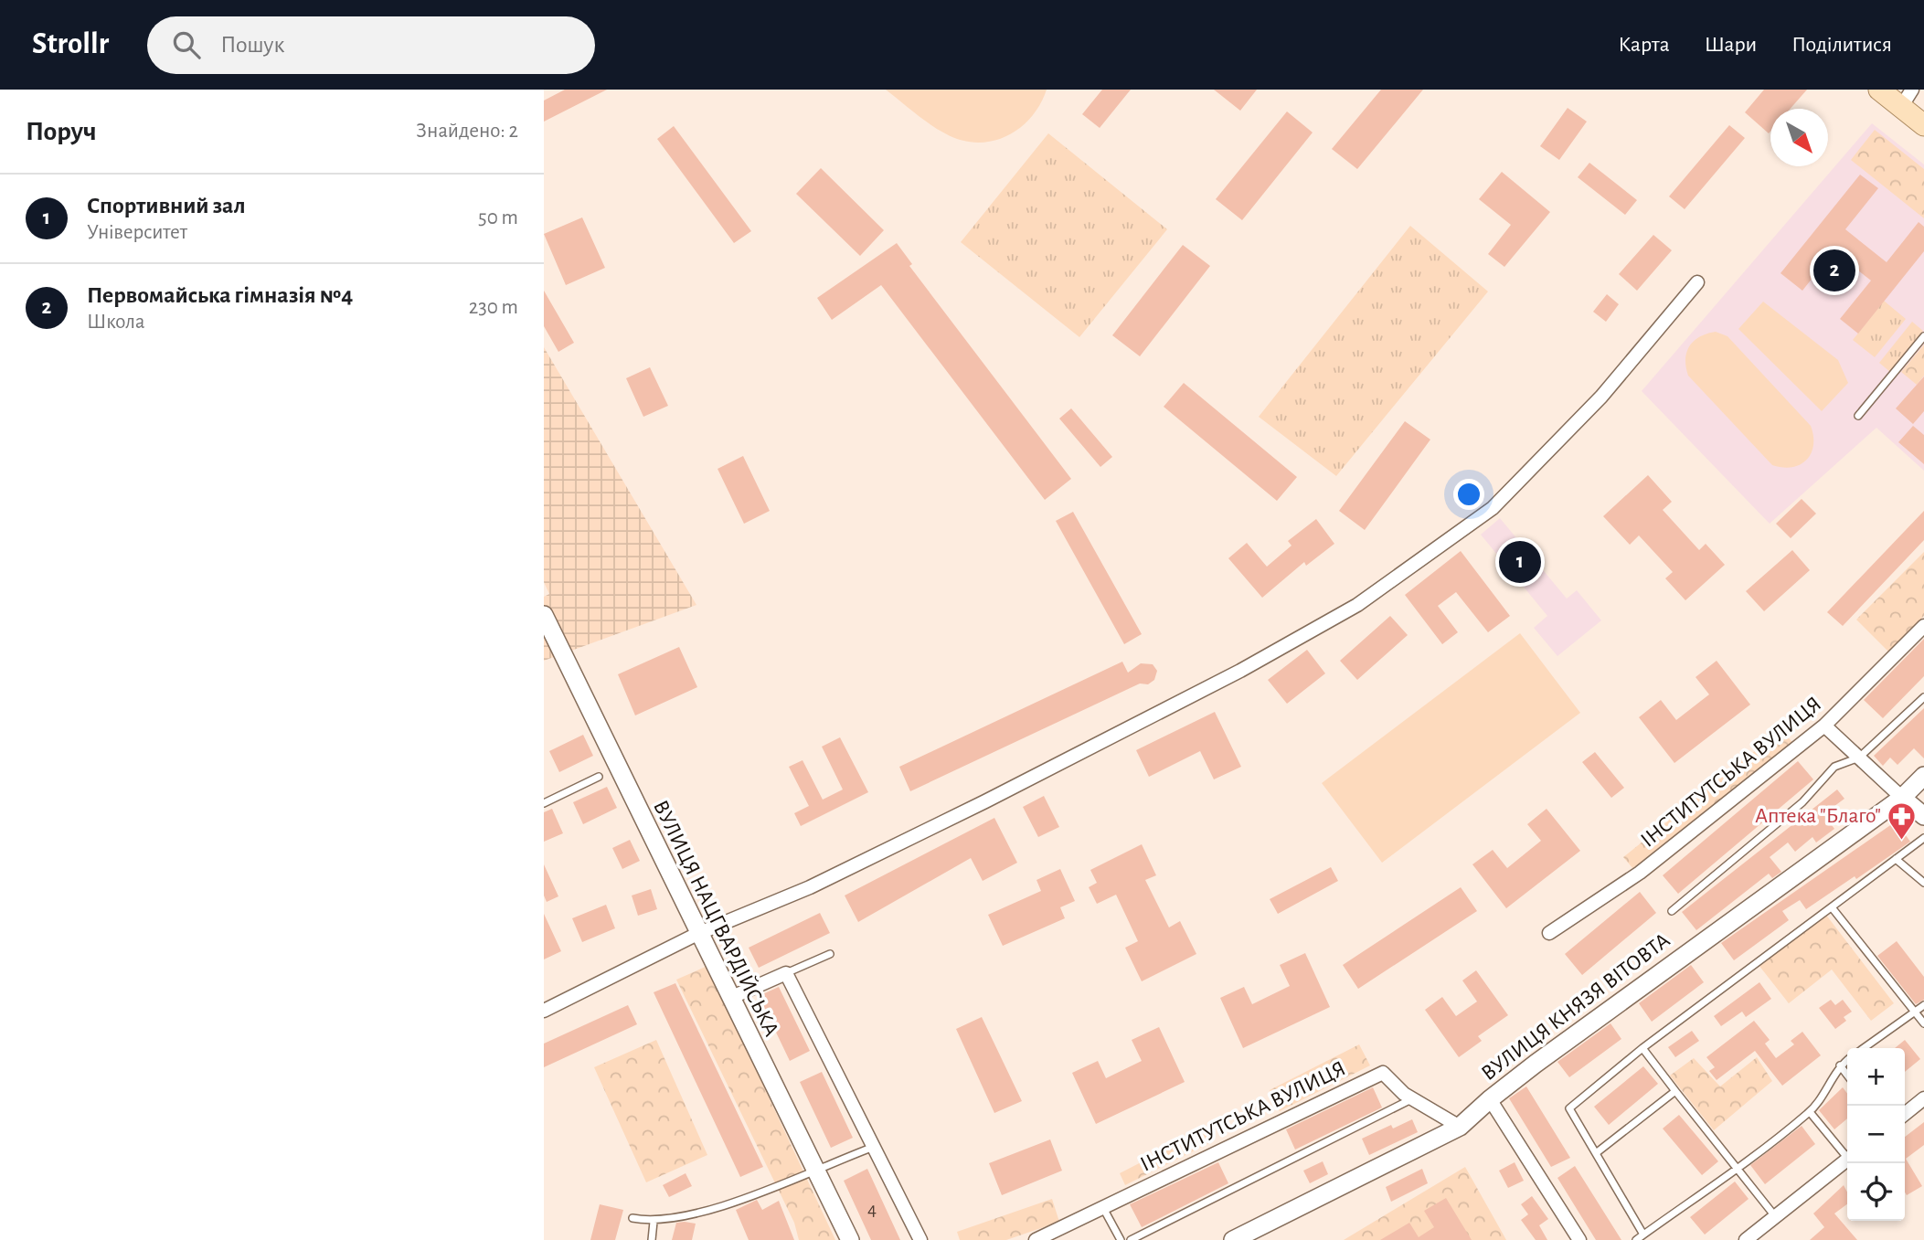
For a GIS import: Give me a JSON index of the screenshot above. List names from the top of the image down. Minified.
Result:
{"streets":{"street":["ІНСТИТУТСЬКА ВУЛИЦЯ","ВУЛИЦЯ НАЦГВАРДІЙСЬКА","ВУЛИЦЯ КНЯЗЯ ВІТОВТА"]},"crossings":[["ІНСТИТУТСЬКА ВУЛИЦЯ","ВУЛИЦЯ КНЯЗЯ ВІТОВТА"]],"places":{"pharmacy":["Аптека \"Благо\""]},"house_numbers":["4"],"north":"bottom right","page":{"header":"Strollr","search":"Пошук","nav":["Карта","Шари","Поділитися"],"heading":["Поруч","Знайдено: 2"],"list":[{"mark":"1","name":"Спортивний зал","note":"Університет","value":"50 m"},{"mark":"2","name":"Первомайська гімназія №4","note":"Школа","value":"230 m"}],"pins":["2","1"],"map_buttons":["+","−"]}}
